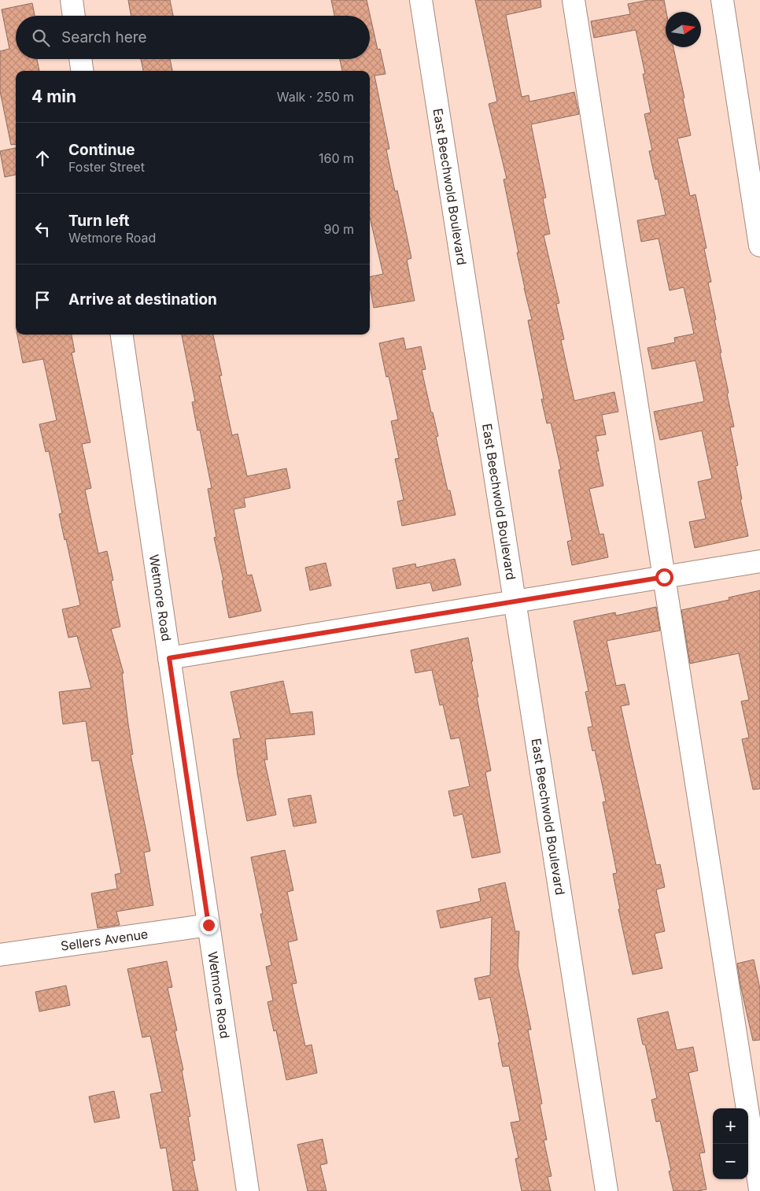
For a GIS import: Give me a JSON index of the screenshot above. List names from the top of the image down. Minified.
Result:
{"streets":{"street":["East Beechwold Boulevard","Wetmore Road","Sellers Avenue"]},"crossings":[["Wetmore Road","Sellers Avenue"]],"north":"right","page":{"search":"Search here","heading":["4 min","Walk · 250 m"],"list":[["Continue","Foster Street","160 m"],["Turn left","Wetmore Road","90 m"],"Arrive at destination"],"map_buttons":["+","−"]}}
